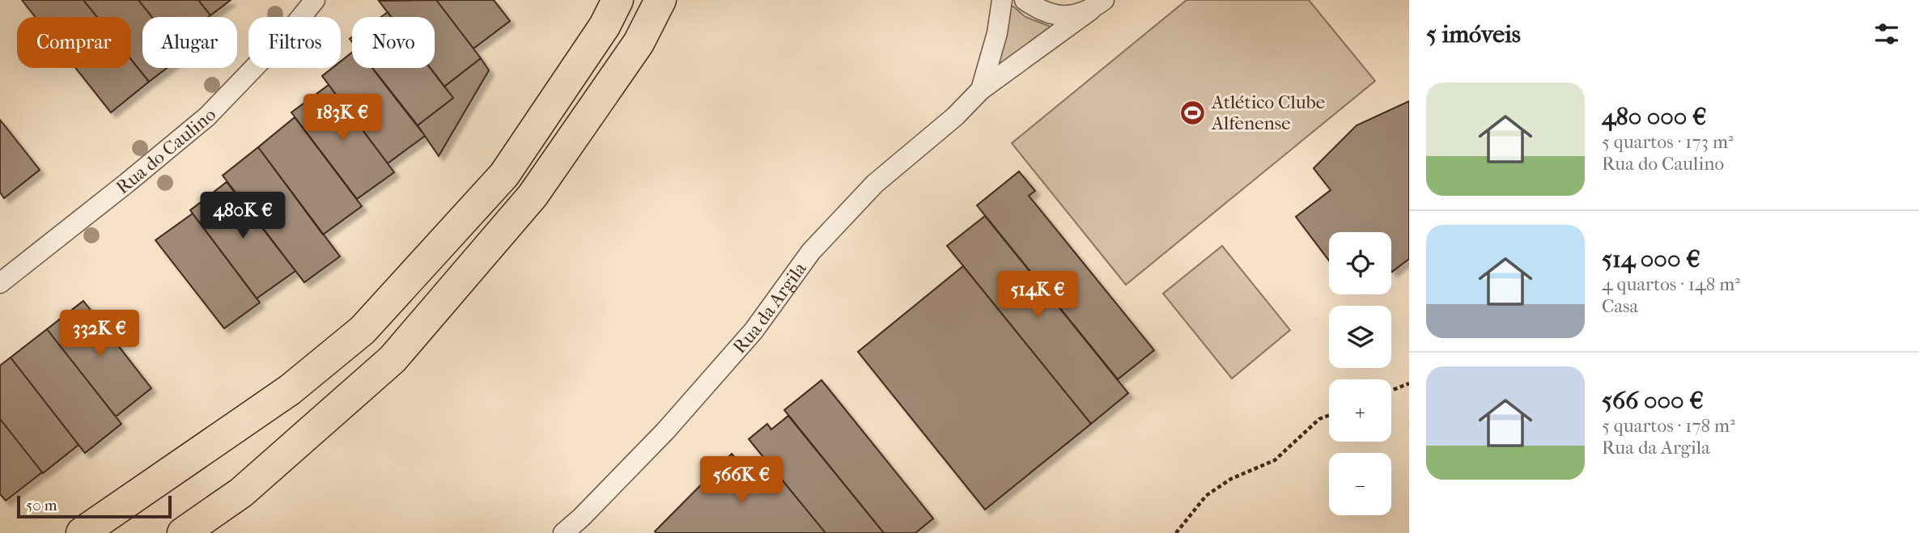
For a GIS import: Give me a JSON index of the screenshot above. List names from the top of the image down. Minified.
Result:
{"streets":{"street":["Rua do Caulino","Rua da Argila"]},"places":{"sports":["Atlético Clube Alfenense"]},"scale_bar":"50 m","page":{"heading":"5 imóveis","chip":["Comprar","Alugar","Filtros","Novo"],"list":[{"name":"480 000 €","note":"5 quartos · 173 m² · Rua do Caulino"},{"name":"514 000 €","note":"4 quartos · 148 m² · Casa"},{"name":"566 000 €","note":"5 quartos · 178 m² · Rua da Argila"}],"price":["183K €","480K €","514K €","332K €","566K €"],"map_buttons":["+","−"],"scale":"50 m"}}
